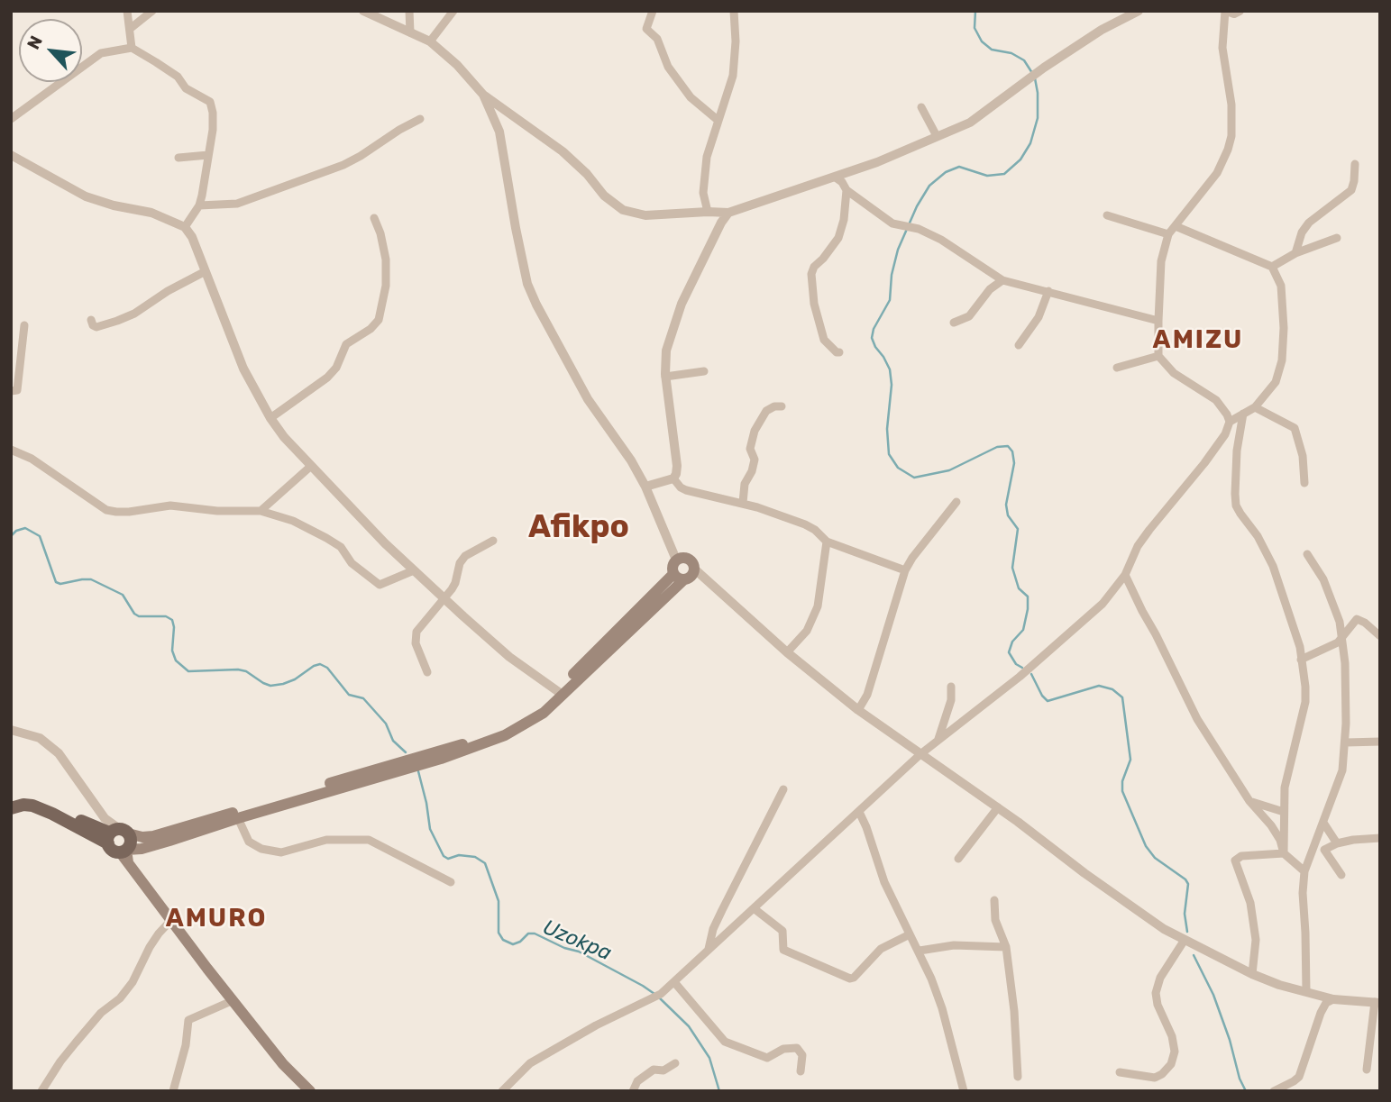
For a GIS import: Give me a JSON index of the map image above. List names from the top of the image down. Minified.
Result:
{"districts":["AMIZU","Afikpo","AMURO"],"water":["Uzokpa"],"north":"top left"}
